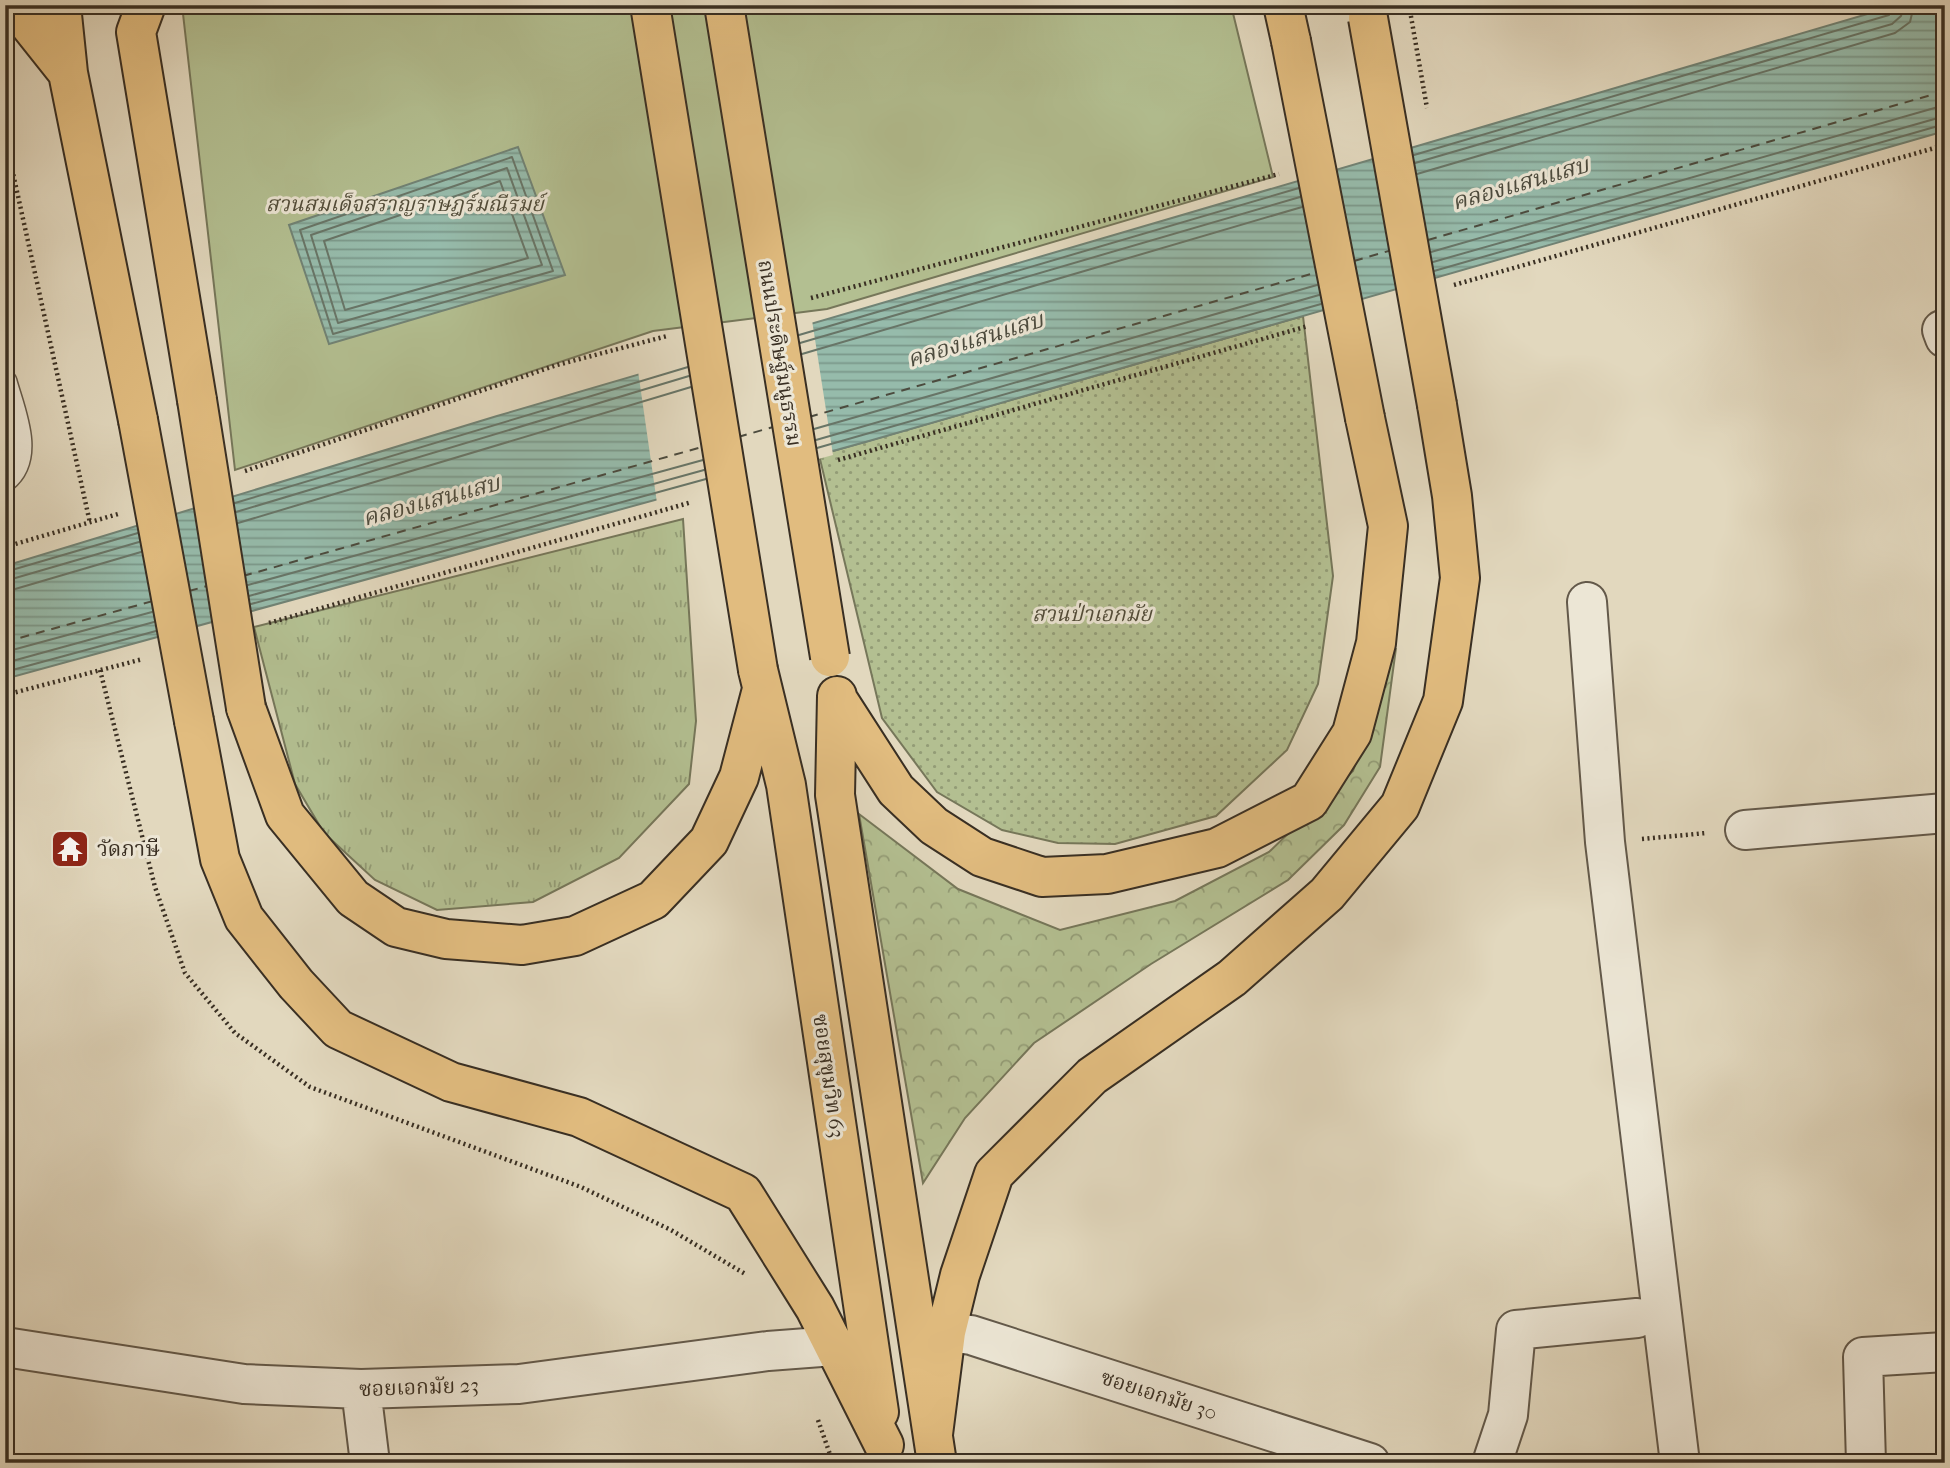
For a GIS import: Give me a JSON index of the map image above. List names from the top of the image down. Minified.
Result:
{"streets":{"main road":["ถนนประดิษฐ์มนูธรรม","ซอยสุขุมวิท 63"],"street":["ซอยเอกมัย 23","ซอยเอกมัย 30"]},"water":["คลองแสนแสบ"],"parks":["สวนสมเด็จสราญราษฎร์มณีรมย์","สวนป่าเอกมัย"],"places":{"temple":["วัดภาษี"]}}
